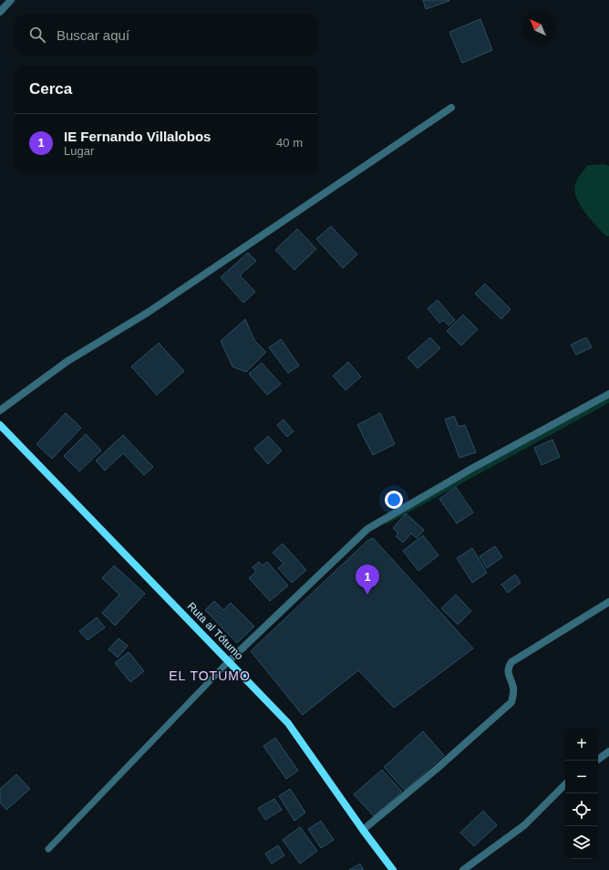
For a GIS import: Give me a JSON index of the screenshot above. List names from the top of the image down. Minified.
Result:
{"streets":{"main road":["Ruta al Tótumo"]},"districts":["EL TOTUMO"],"north":"top left","page":{"search":"Buscar aquí","heading":"Cerca","list":[{"mark":"1","name":"IE Fernando Villalobos","note":"Lugar","value":"40 m"}],"pins":"1","map_buttons":["+","−"]}}
